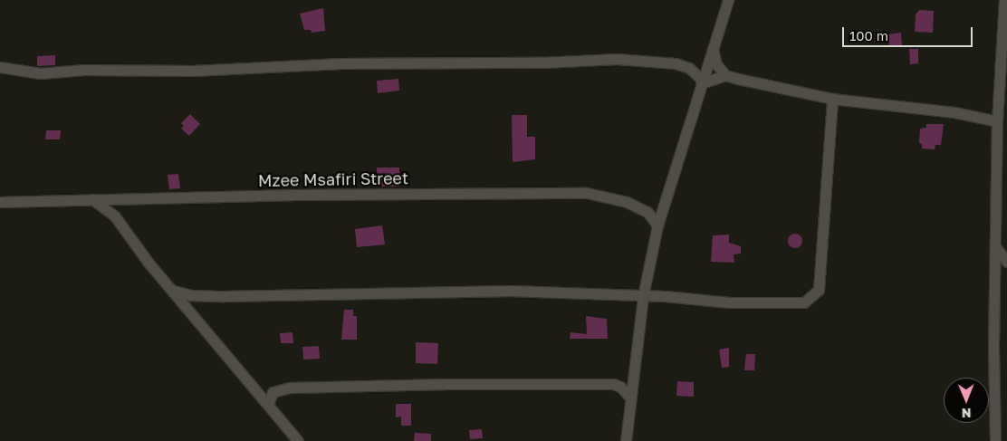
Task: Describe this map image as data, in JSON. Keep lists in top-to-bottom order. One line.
{"streets":{"street":["Mzee Msafiri Street"]},"scale_bar":"100 m","north":"bottom"}
